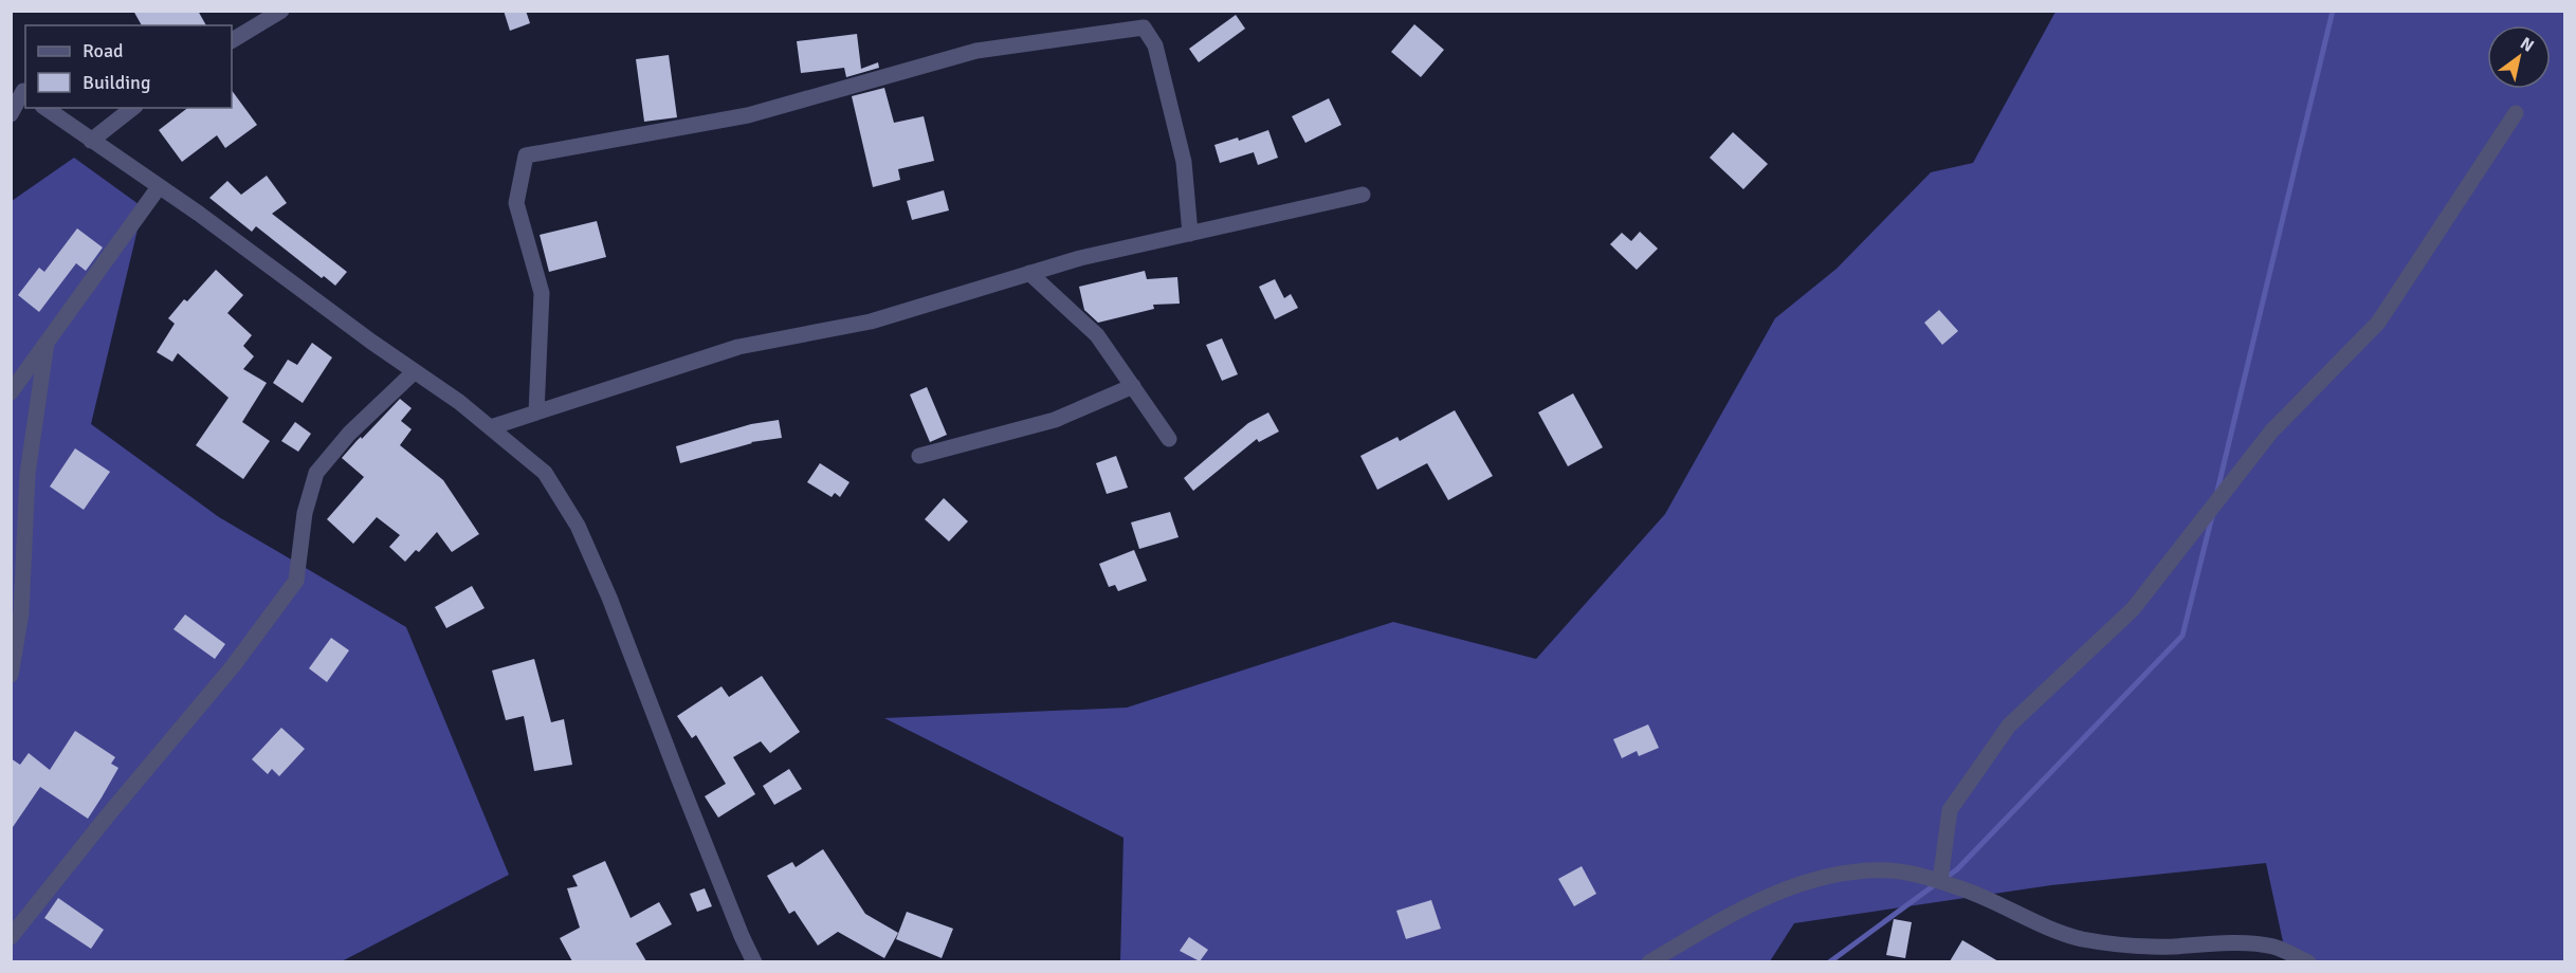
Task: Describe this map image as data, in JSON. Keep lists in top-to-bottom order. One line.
{"legend":["Road","Building"],"north":"top right"}
